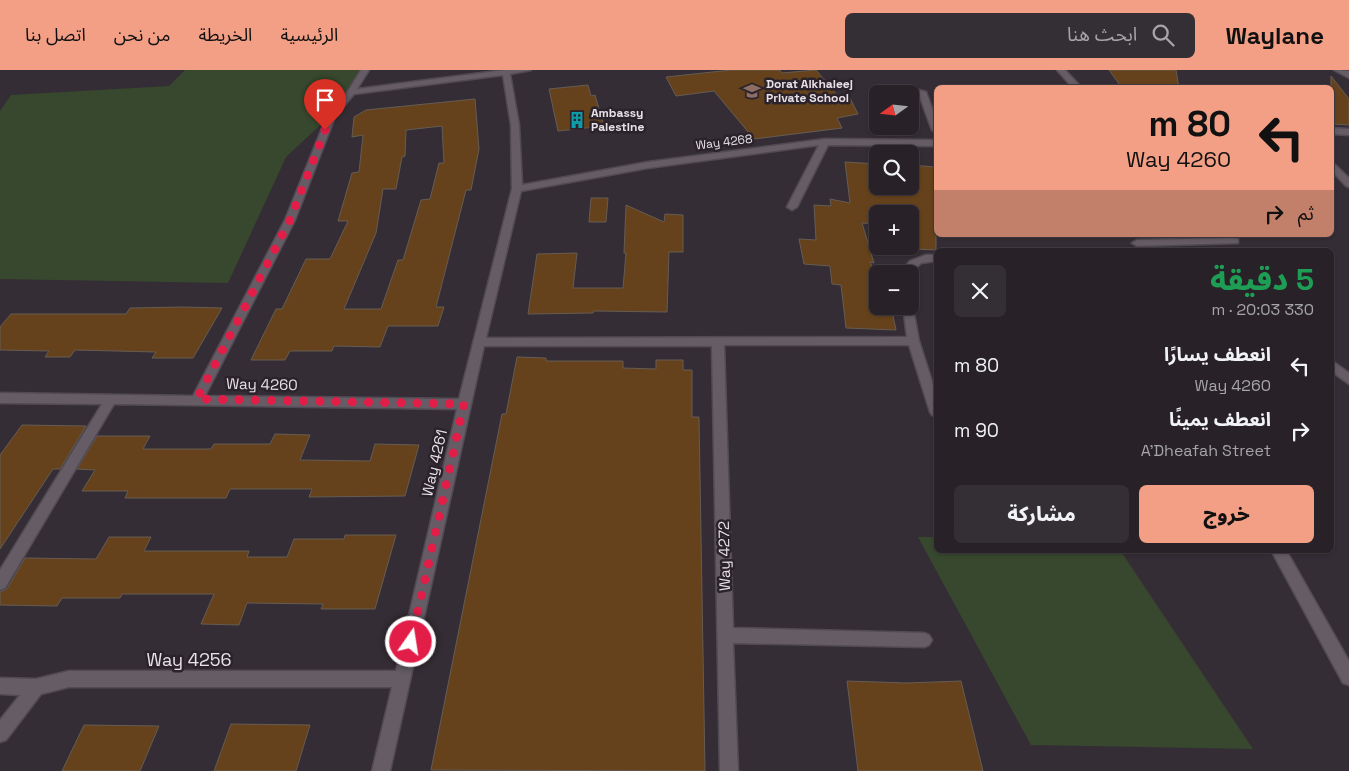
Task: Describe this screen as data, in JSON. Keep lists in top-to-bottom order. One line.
{"streets":{"street":["Way 4268","Way 4260","Way 4261","Way 4272","Way 4256"]},"crossings":[["Way 4268","Way 4261"],["Way 4260","Way 4261"],["Way 4261","Way 4256"]],"places":{"school or university":["Dorat Alkhaleej Private School"],"building":["Ambassy Palestine"]},"north":"left","page":{"header":"Waylane","search":"ابحث هنا","nav":["الرئيسية","الخريطة","من نحن","اتصل بنا"],"map_buttons":["+","−"],"turn":["80 m","Way 4260"],"then":"ثم","heading":["5 دقيقة","330 m · 20:03"],"list":[{"name":"انعطف يسارًا","note":"Way 4260","value":"80 m"},{"name":"انعطف يمينًا","note":"A'Dheafah Street","value":"90 m"}],"buttons":["خروج","مشاركة"]}}
